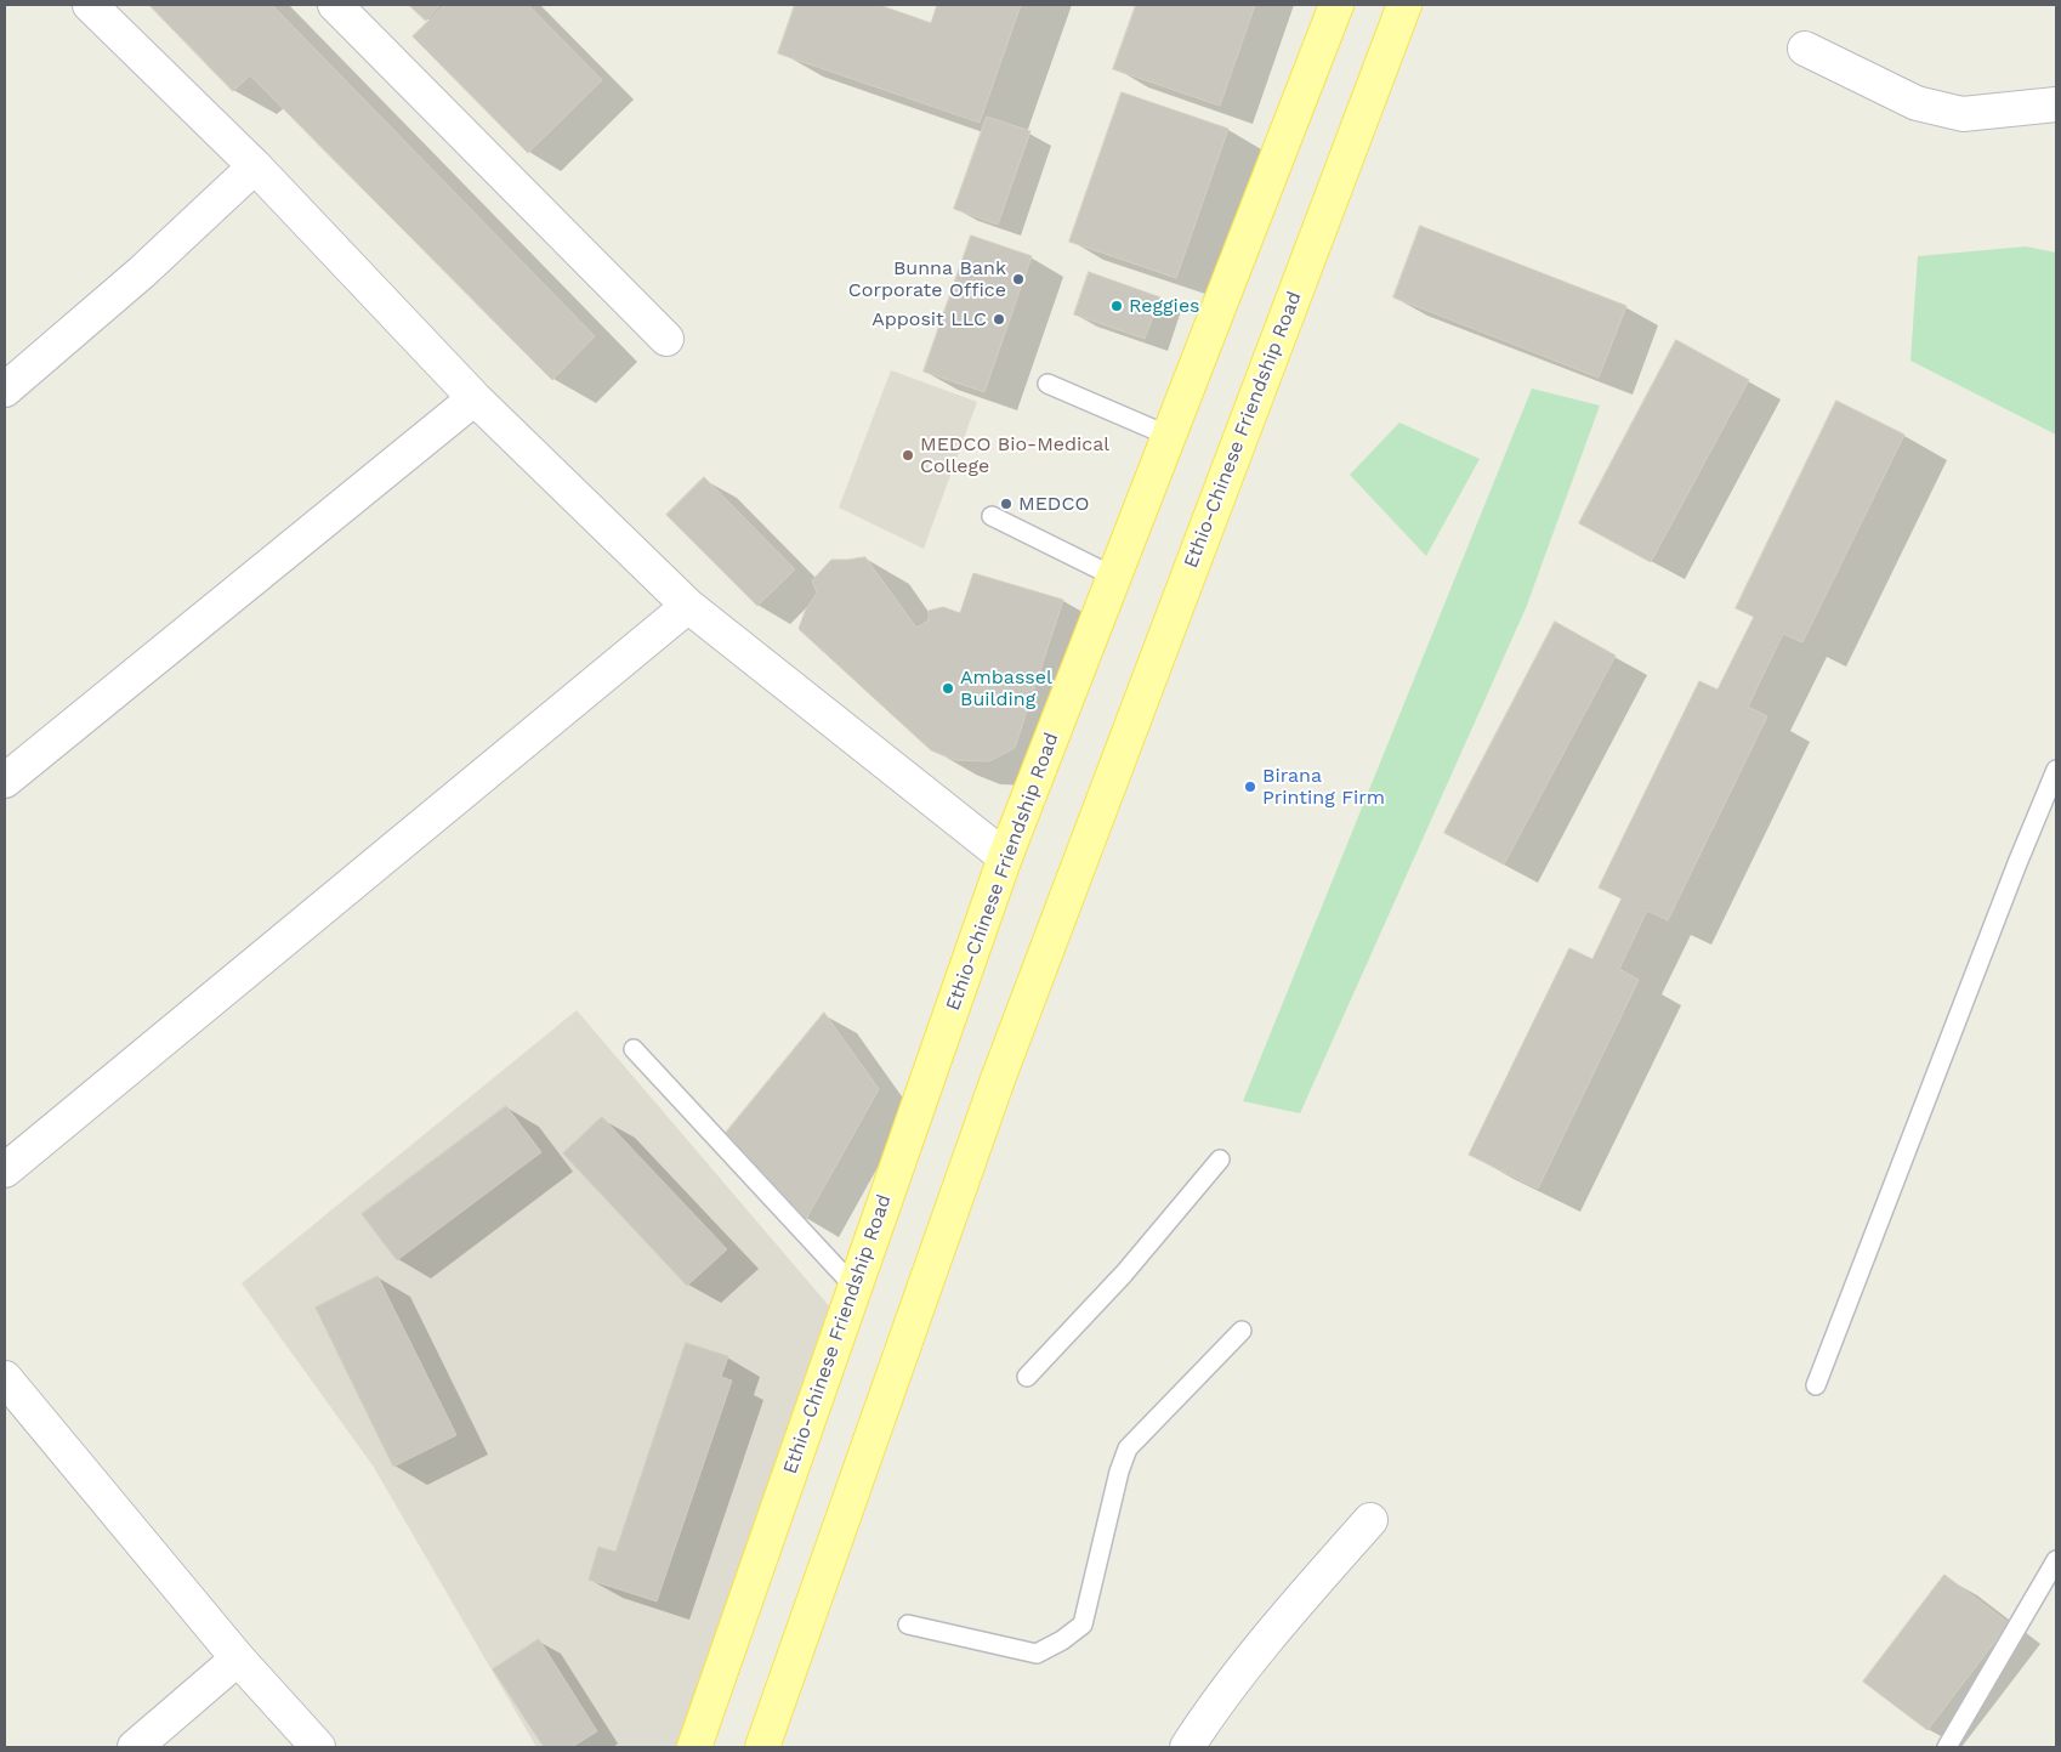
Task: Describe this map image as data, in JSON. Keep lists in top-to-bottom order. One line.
{"streets":{"main road":["Ethio-Chinese Friendship Road"]},"places":["Bunna Bank Corporate Office","Reggies","Apposit LLC","MEDCO Bio-Medical College","MEDCO","Ambassel Building","Birana Printing Firm"]}
